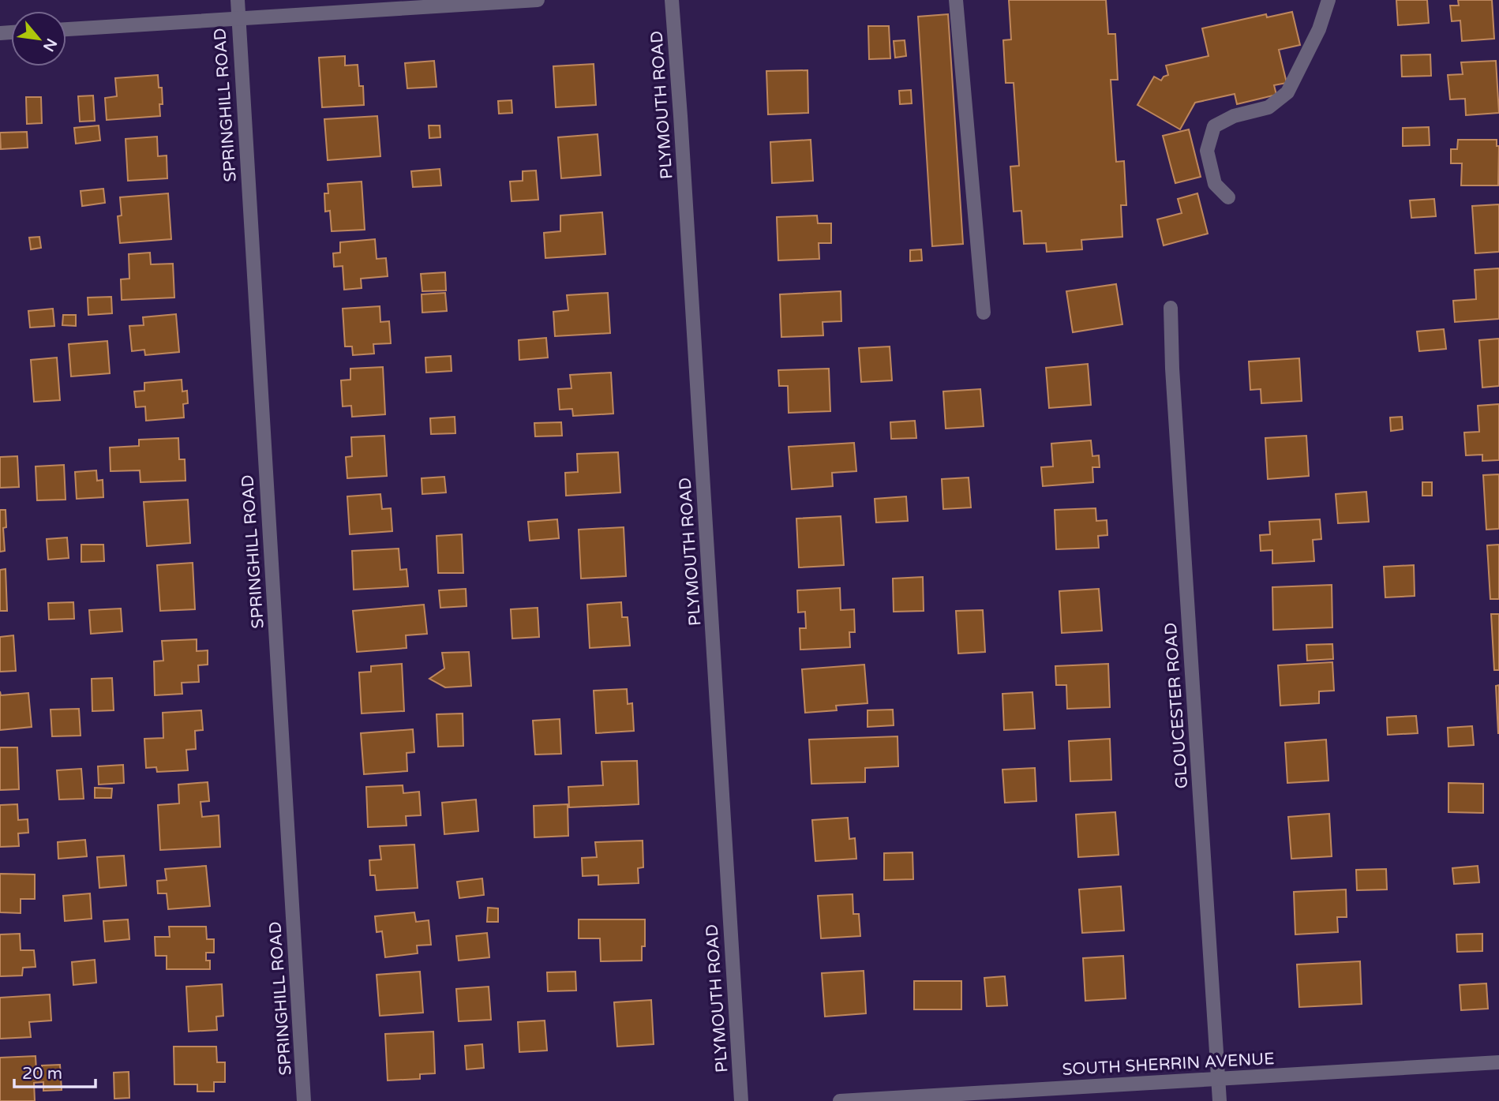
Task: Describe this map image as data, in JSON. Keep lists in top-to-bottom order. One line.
{"streets":{"street":["SPRINGHILL ROAD","PLYMOUTH ROAD","GLOUCESTER ROAD","SOUTH SHERRIN AVENUE"]},"crossings":[["GLOUCESTER ROAD","SOUTH SHERRIN AVENUE"]],"scale_bar":"20 m","north":"bottom right"}
